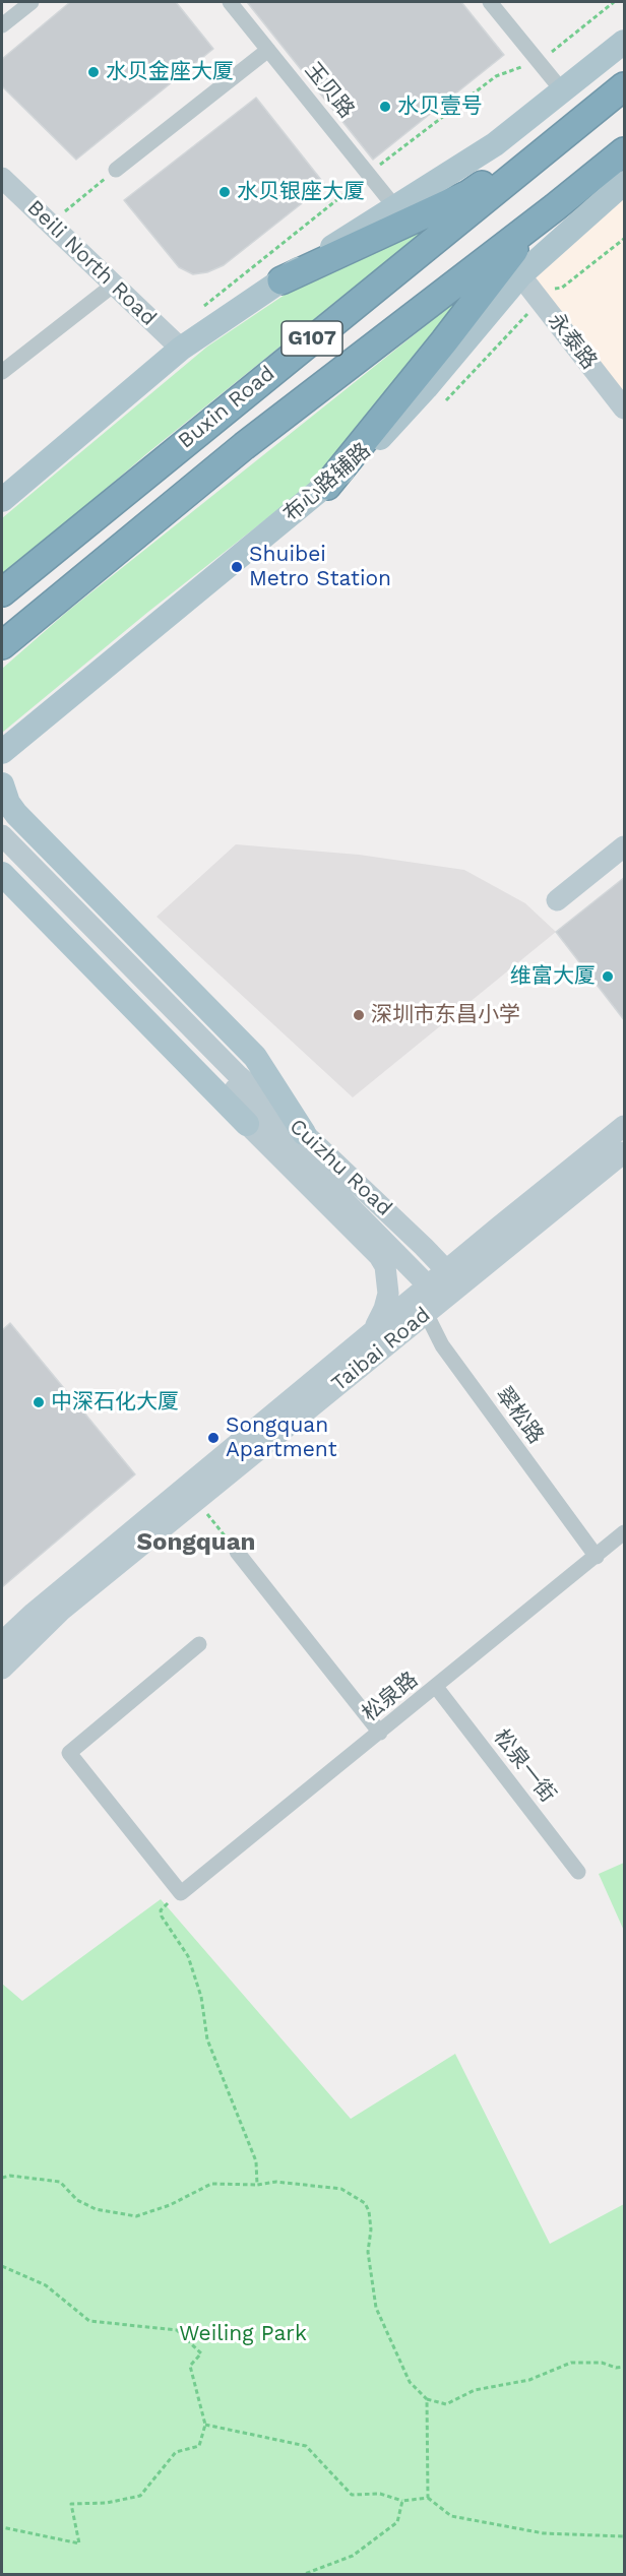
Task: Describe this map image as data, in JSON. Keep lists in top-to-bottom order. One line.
{"streets":{"highway":["G107","Buxin Road"],"main road":["Beili North Road","永泰路","布心路辅路","Cuizhu Road","Taibai Road"],"street":["玉贝路","翠松路","松泉路","松泉一街"]},"crossings":[["永泰路","布心路辅路"],["Cuizhu Road","Taibai Road"],["Cuizhu Road","翠松路"],["Taibai Road","翠松路"],["翠松路","松泉路"],["松泉路","松泉一街"]],"districts":["Songquan"],"parks":["Weiling Park"],"places":["水贝金座大厦","水贝壹号","水贝银座大厦","Shuibei Metro Station","维富大厦","深圳市东昌小学","中深石化大厦","Songquan Apartment"]}
